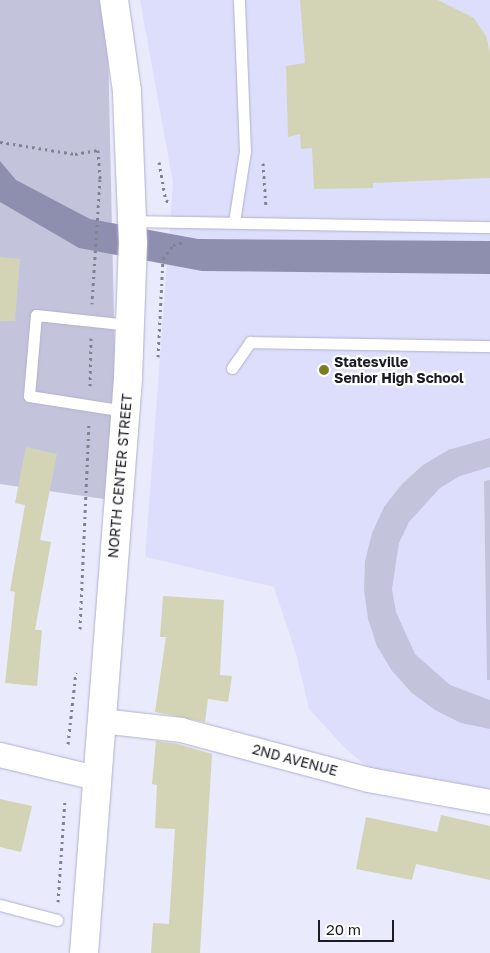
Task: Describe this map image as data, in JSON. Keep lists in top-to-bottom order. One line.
{"streets":{"main road":["NORTH CENTER STREET"],"street":["2ND AVENUE"]},"crossings":[["NORTH CENTER STREET","2ND AVENUE"]],"places":["Statesville Senior High School"],"scale_bar":"20 m"}
